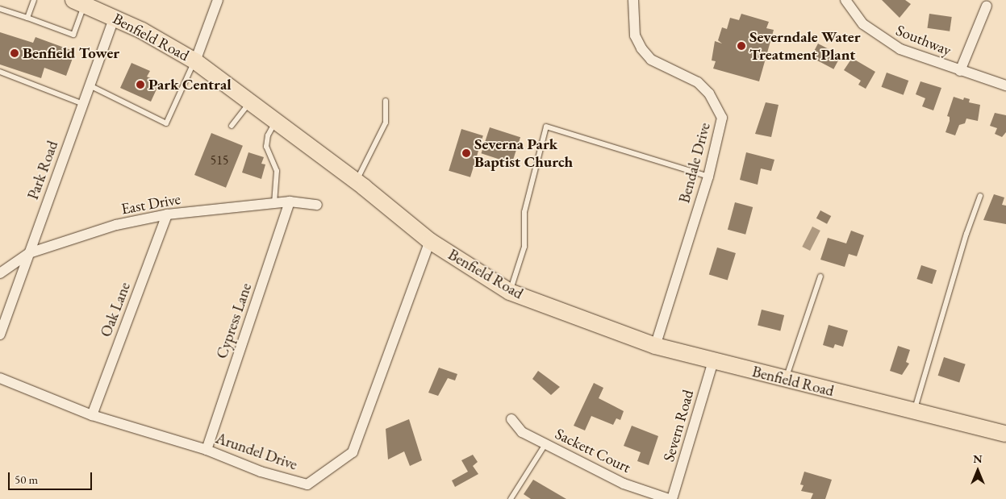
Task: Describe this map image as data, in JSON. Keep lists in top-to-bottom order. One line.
{"streets":{"main road":["Benfield Road"],"street":["Southway","Bendale Drive","Park Road","East Drive","Oak Lane","Cypress Lane","Severn Road","Sackett Court","Arundel Drive"]},"crossings":[["Benfield Road","Bendale Drive"],["Benfield Road","Park Road"],["Benfield Road","Severn Road"],["Benfield Road","Arundel Drive"],["Park Road","East Drive"],["East Drive","Oak Lane"],["East Drive","Cypress Lane"],["Oak Lane","Arundel Drive"],["Cypress Lane","Arundel Drive"]],"places":["Severndale Water Treatment Plant","Benfield Tower","Park Central","Severna Park Baptist Church"],"house_numbers":["515"],"scale_bar":"50 m","north":"top"}
